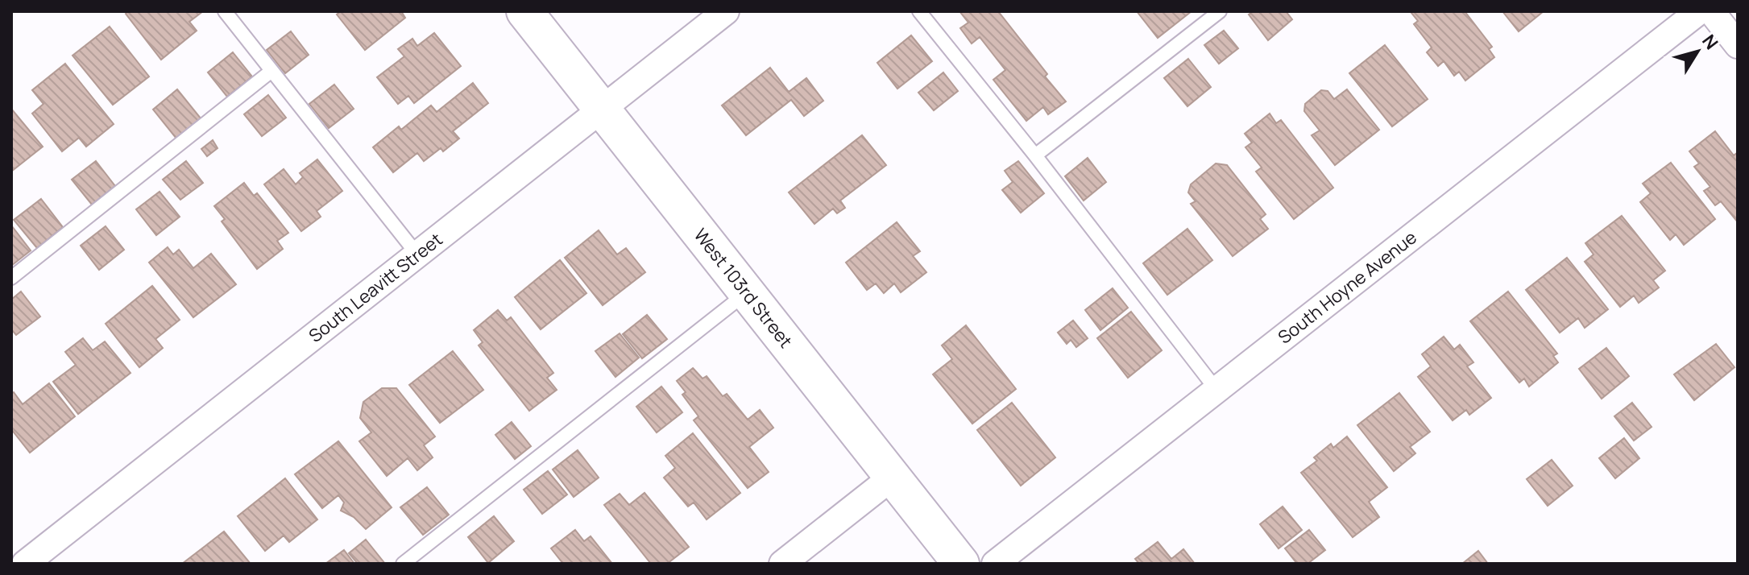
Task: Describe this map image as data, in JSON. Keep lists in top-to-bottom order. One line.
{"streets":{"main road":["West 103rd Street"],"street":["South Leavitt Street","South Hoyne Avenue"]},"crossings":[["South Leavitt Street","West 103rd Street"]],"north":"top right"}
